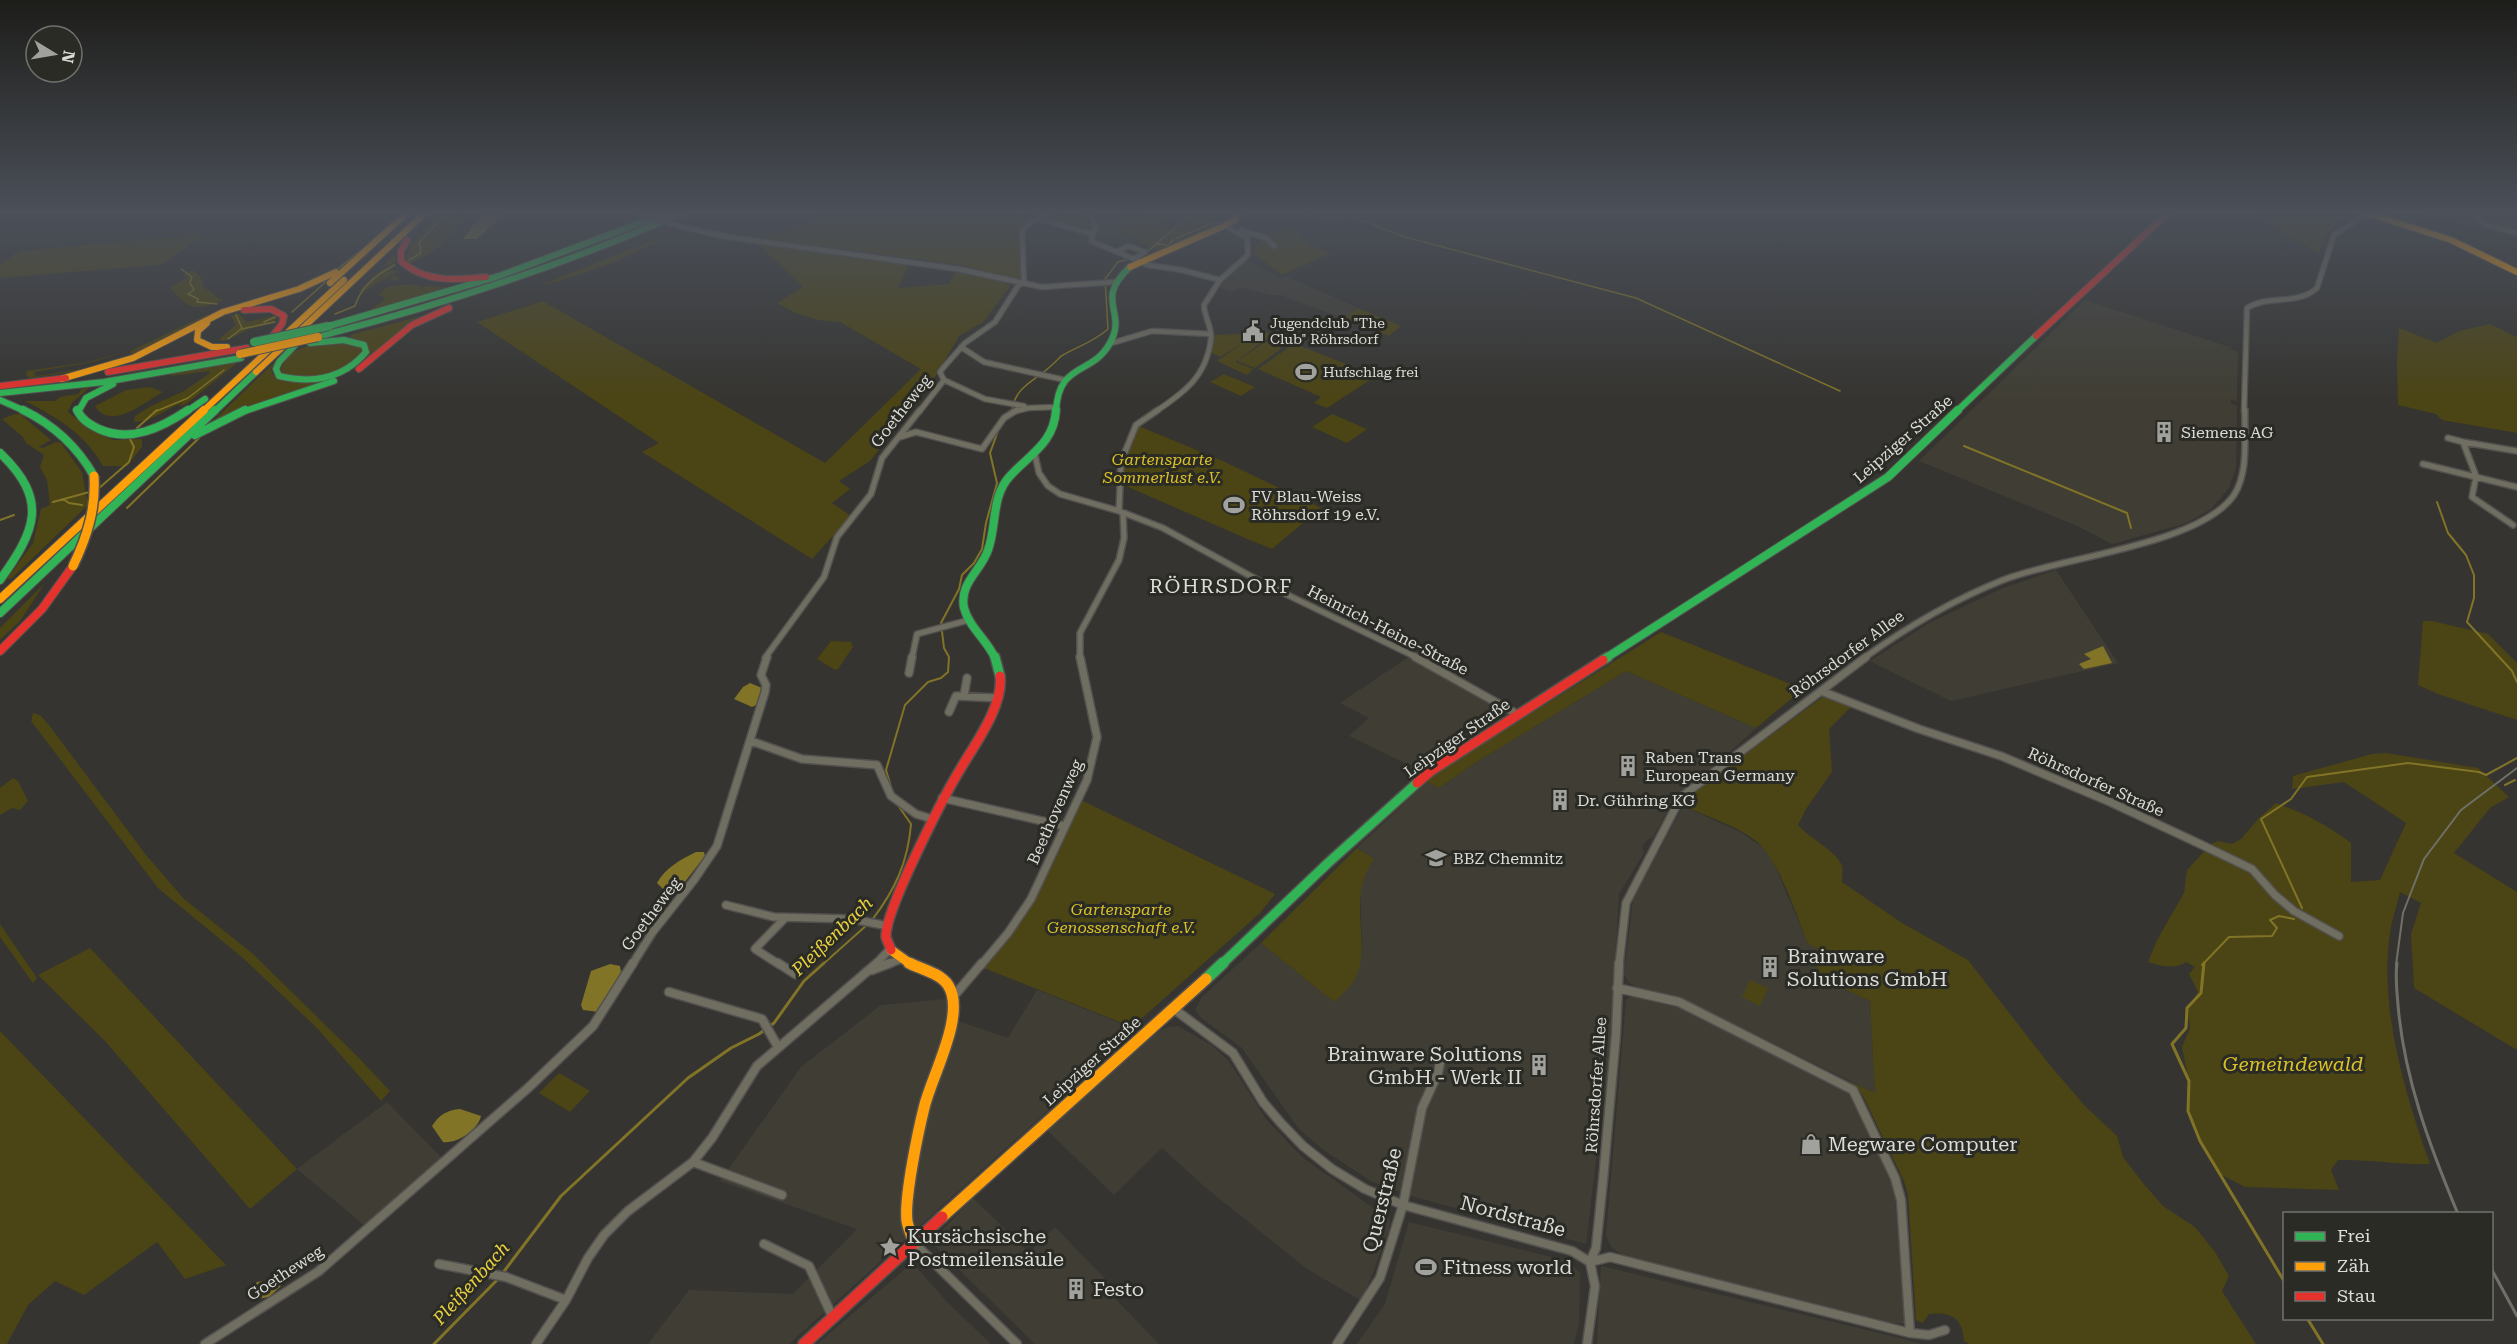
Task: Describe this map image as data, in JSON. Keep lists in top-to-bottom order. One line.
{"streets":{"main road":["Leipziger Straße"],"street":["Goetheweg","Heinrich-Heine-Straße","Röhrsdorfer Allee","Röhrsdorfer Straße","Beethovenweg","Querstraße","Nordstraße"]},"crossings":[["Leipziger Straße","Heinrich-Heine-Straße"],["Leipziger Straße","Nordstraße"],["Heinrich-Heine-Straße","Beethovenweg"],["Röhrsdorfer Allee","Röhrsdorfer Straße"],["Röhrsdorfer Allee","Nordstraße"],["Querstraße","Nordstraße"]],"districts":["RÖHRSDORF"],"water":["Pleißenbach"],"parks":["Gartensparte Sommerlust e.V.","Gartensparte Genossenschaft e.V.","Gemeindewald"],"places":{"public building":["Jugendclub \"The Club\" Röhrsdorf"],"sports":["Hufschlag frei","FV Blau-Weiss Röhrsdorf 19 e.V.","Fitness world"],"building":["Siemens AG","Raben Trans European Germany","Dr. Gühring KG","Brainware Solutions GmbH","Brainware Solutions GmbH - Werk II","Festo"],"school or university":["BBZ Chemnitz"],"shop":["Megware Computer"],"place":["Kursächsische Postmeilensäule"]},"legend":["Frei","Zäh","Stau"],"north":"right"}
